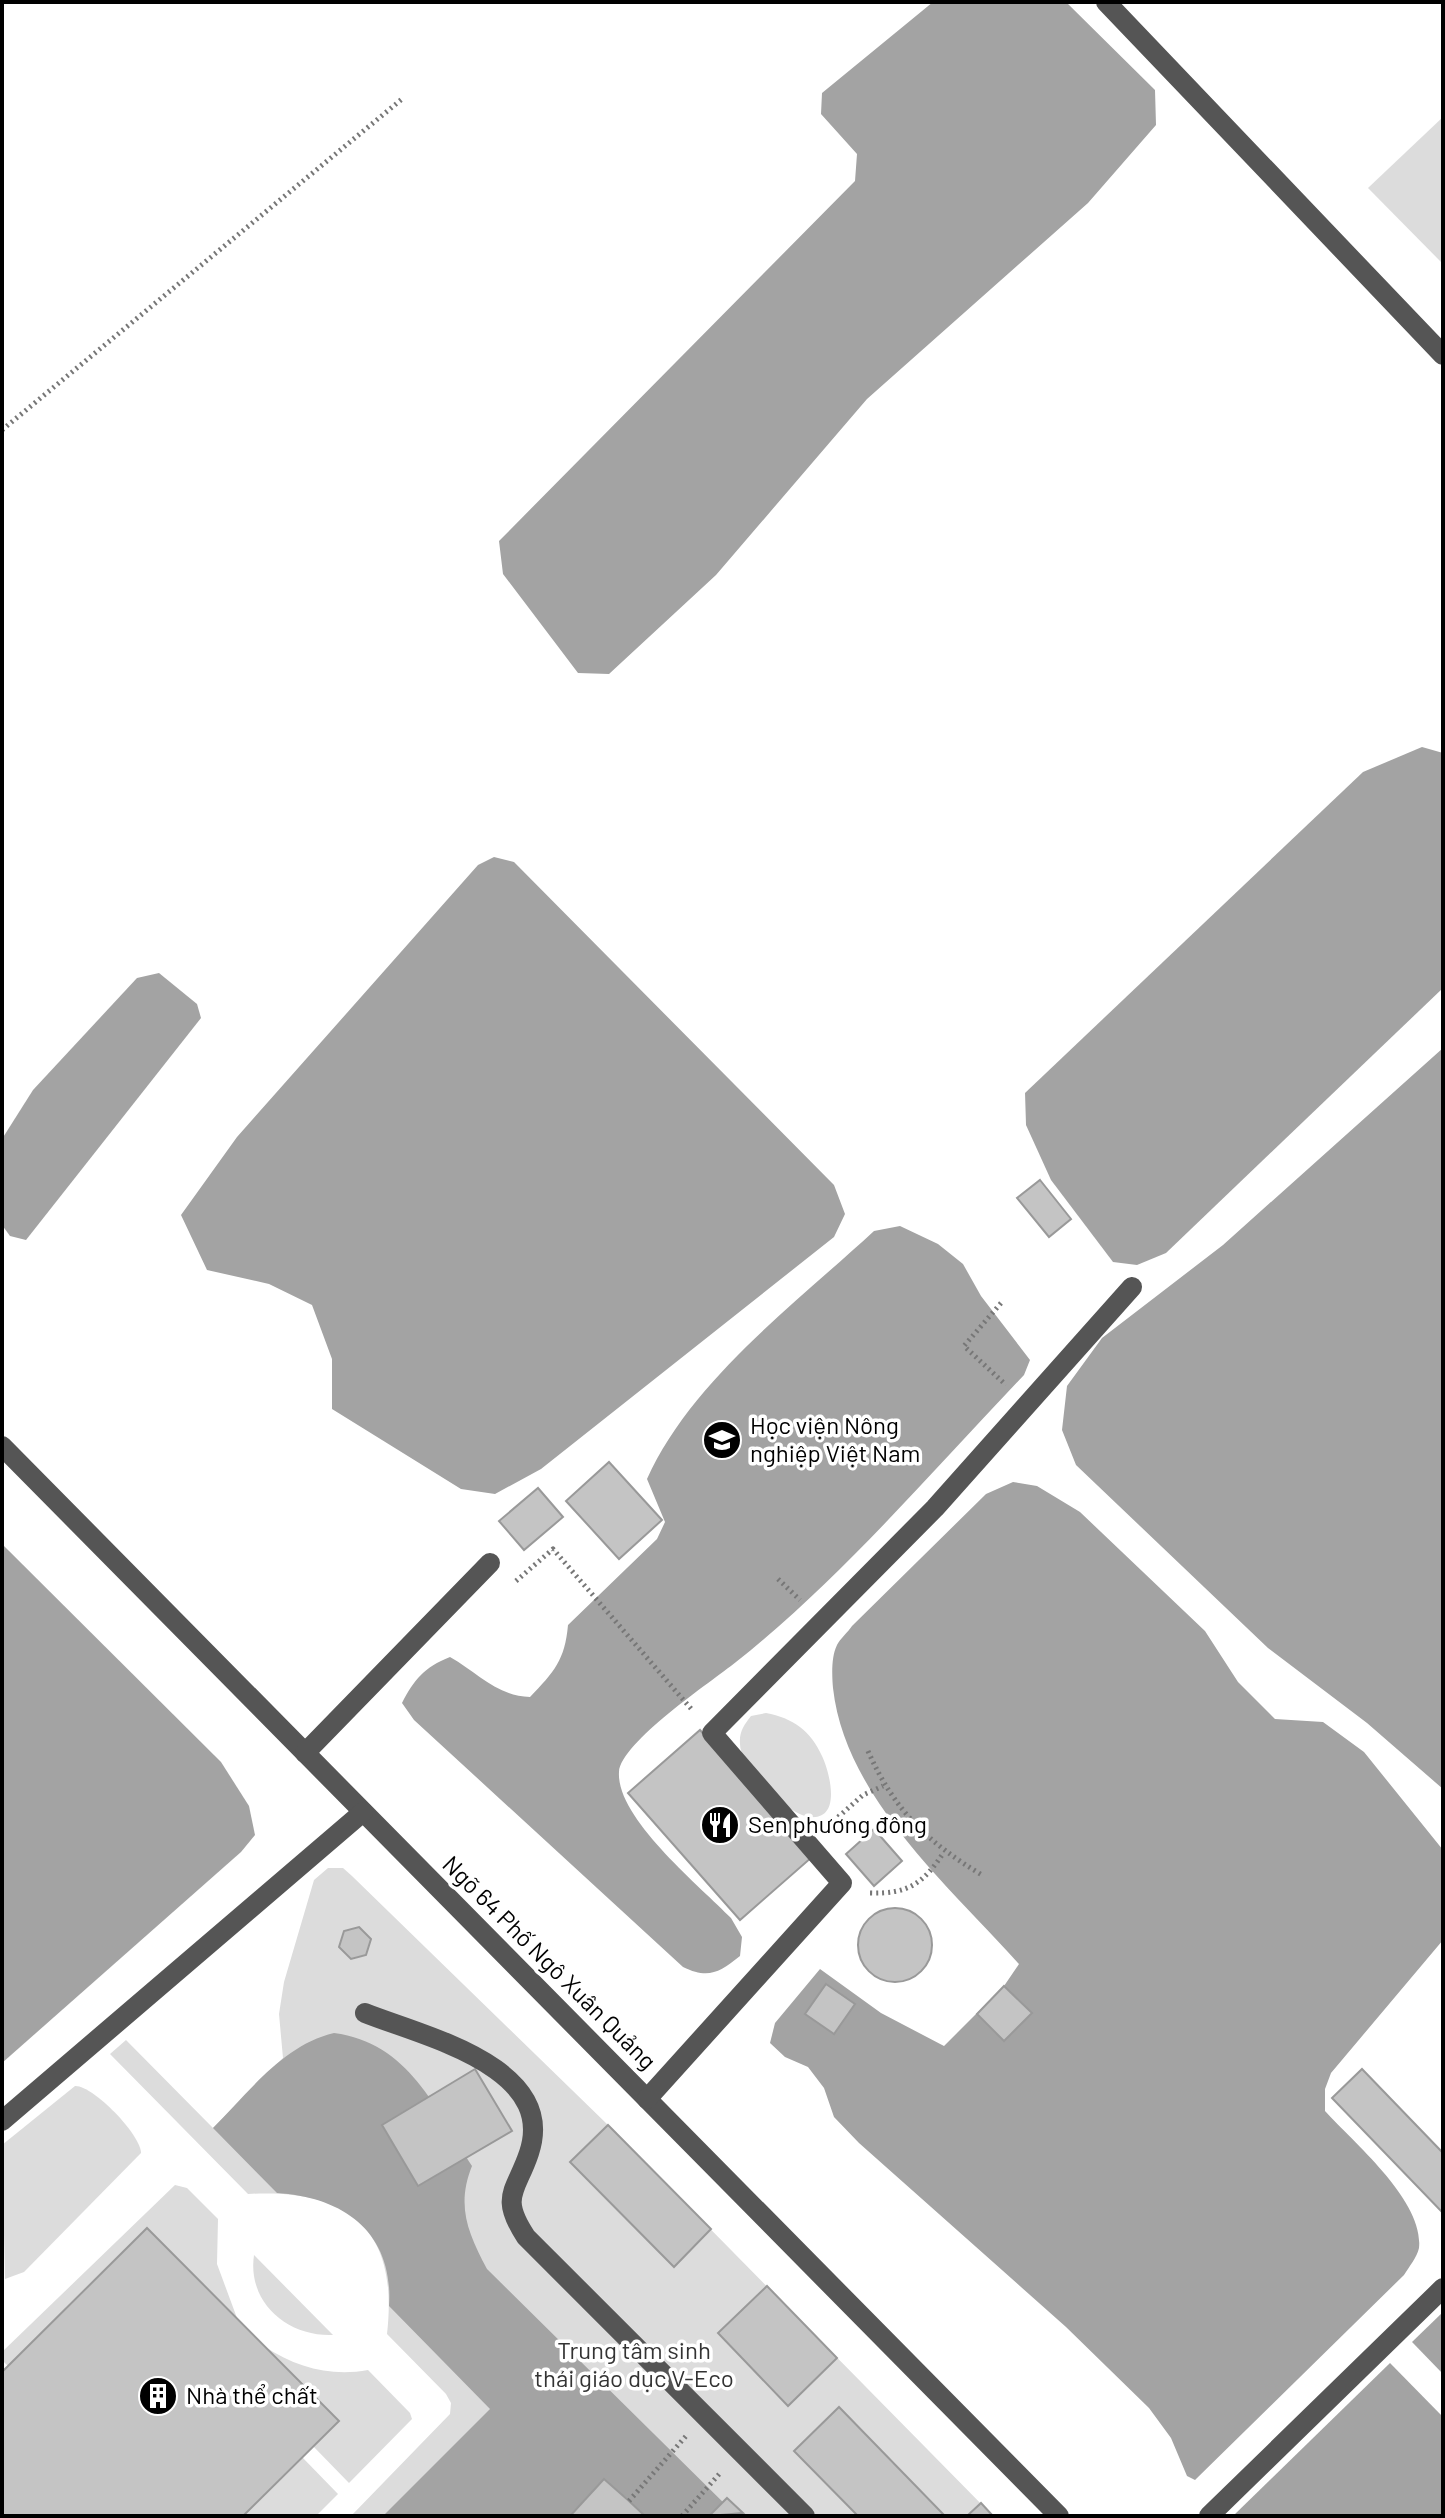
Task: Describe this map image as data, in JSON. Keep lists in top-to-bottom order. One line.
{"streets":{"street":["Ngõ 64 Phố Ngô Xuân Quảng"]},"parks":["Trung tâm sinh thái giáo dục V-Eco"],"places":{"school or university":["Học viện Nông nghiệp Việt Nam"],"restaurant":["Sen phương đông"],"building":["Nhà thể chất"]}}
